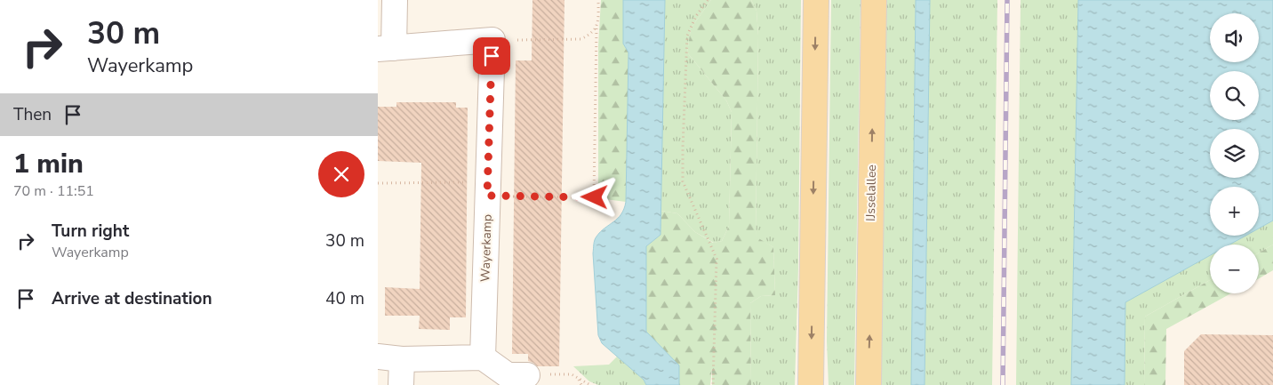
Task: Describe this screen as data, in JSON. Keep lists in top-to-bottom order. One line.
{"streets":{"main road":["IJsselallee"],"street":["Wayerkamp"]},"page":{"turn":["30 m","Wayerkamp"],"map_buttons":["+","−"],"then":"Then","heading":["1 min","70 m · 11:51"],"list":[{"name":"Turn right","note":"Wayerkamp","value":"30 m"},{"name":"Arrive at destination","value":"40 m"}]}}
